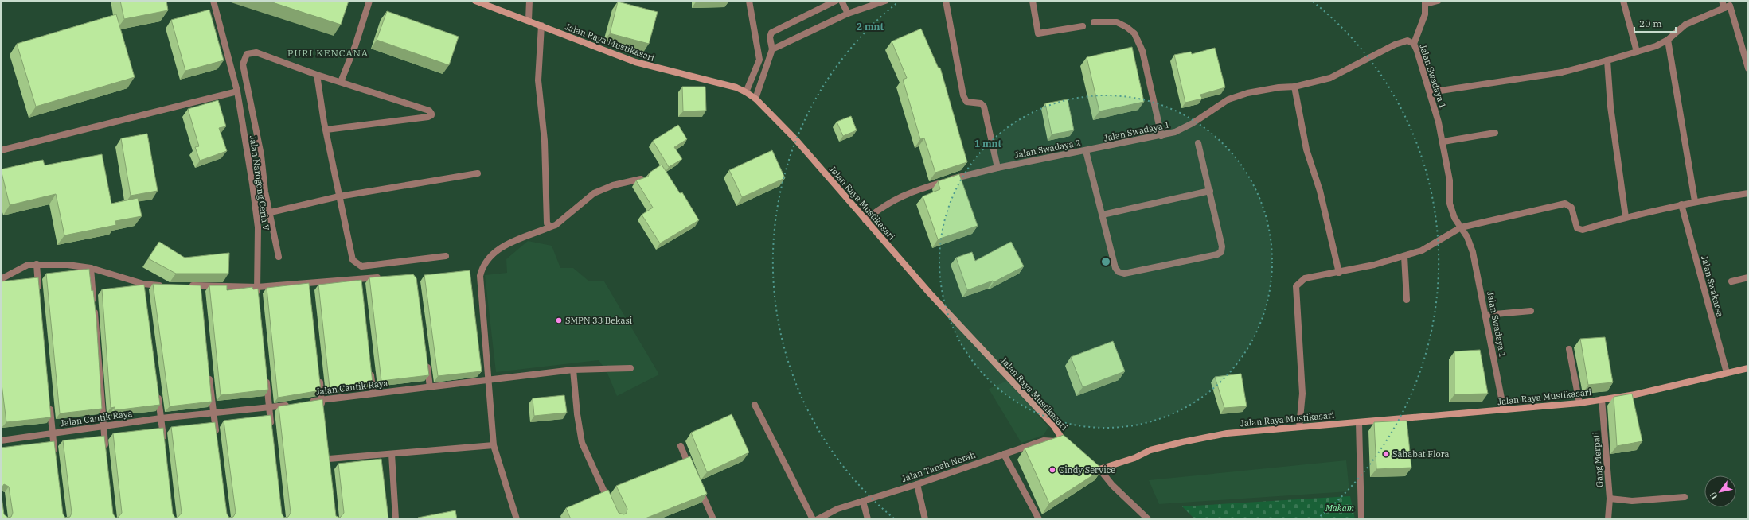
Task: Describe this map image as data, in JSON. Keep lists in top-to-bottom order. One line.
{"streets":{"main road":["Jalan Raya Mustikasari"],"street":["Jalan Swadaya 1","Jalan Swadaya 2","Jalan Narogong Ceria V","Jalan Swakarsa","Jalan Cantik Raya","Gang Merpati","Jalan Tanah Nerah"]},"crossings":[["Jalan Raya Mustikasari","Jalan Swadaya 1"],["Jalan Raya Mustikasari","Jalan Swadaya 2"],["Jalan Raya Mustikasari","Jalan Swakarsa"],["Jalan Raya Mustikasari","Gang Merpati"],["Jalan Raya Mustikasari","Jalan Tanah Nerah"],["Jalan Swadaya 1","Jalan Swadaya 2"]],"districts":["PURI KENCANA"],"parks":["Makam"],"places":["SMPN 33 Bekasi","Sahabat Flora","Cindy Service"],"scale_bar":"20 m","north":"bottom left","rings":["2 mnt","1 mnt"]}
